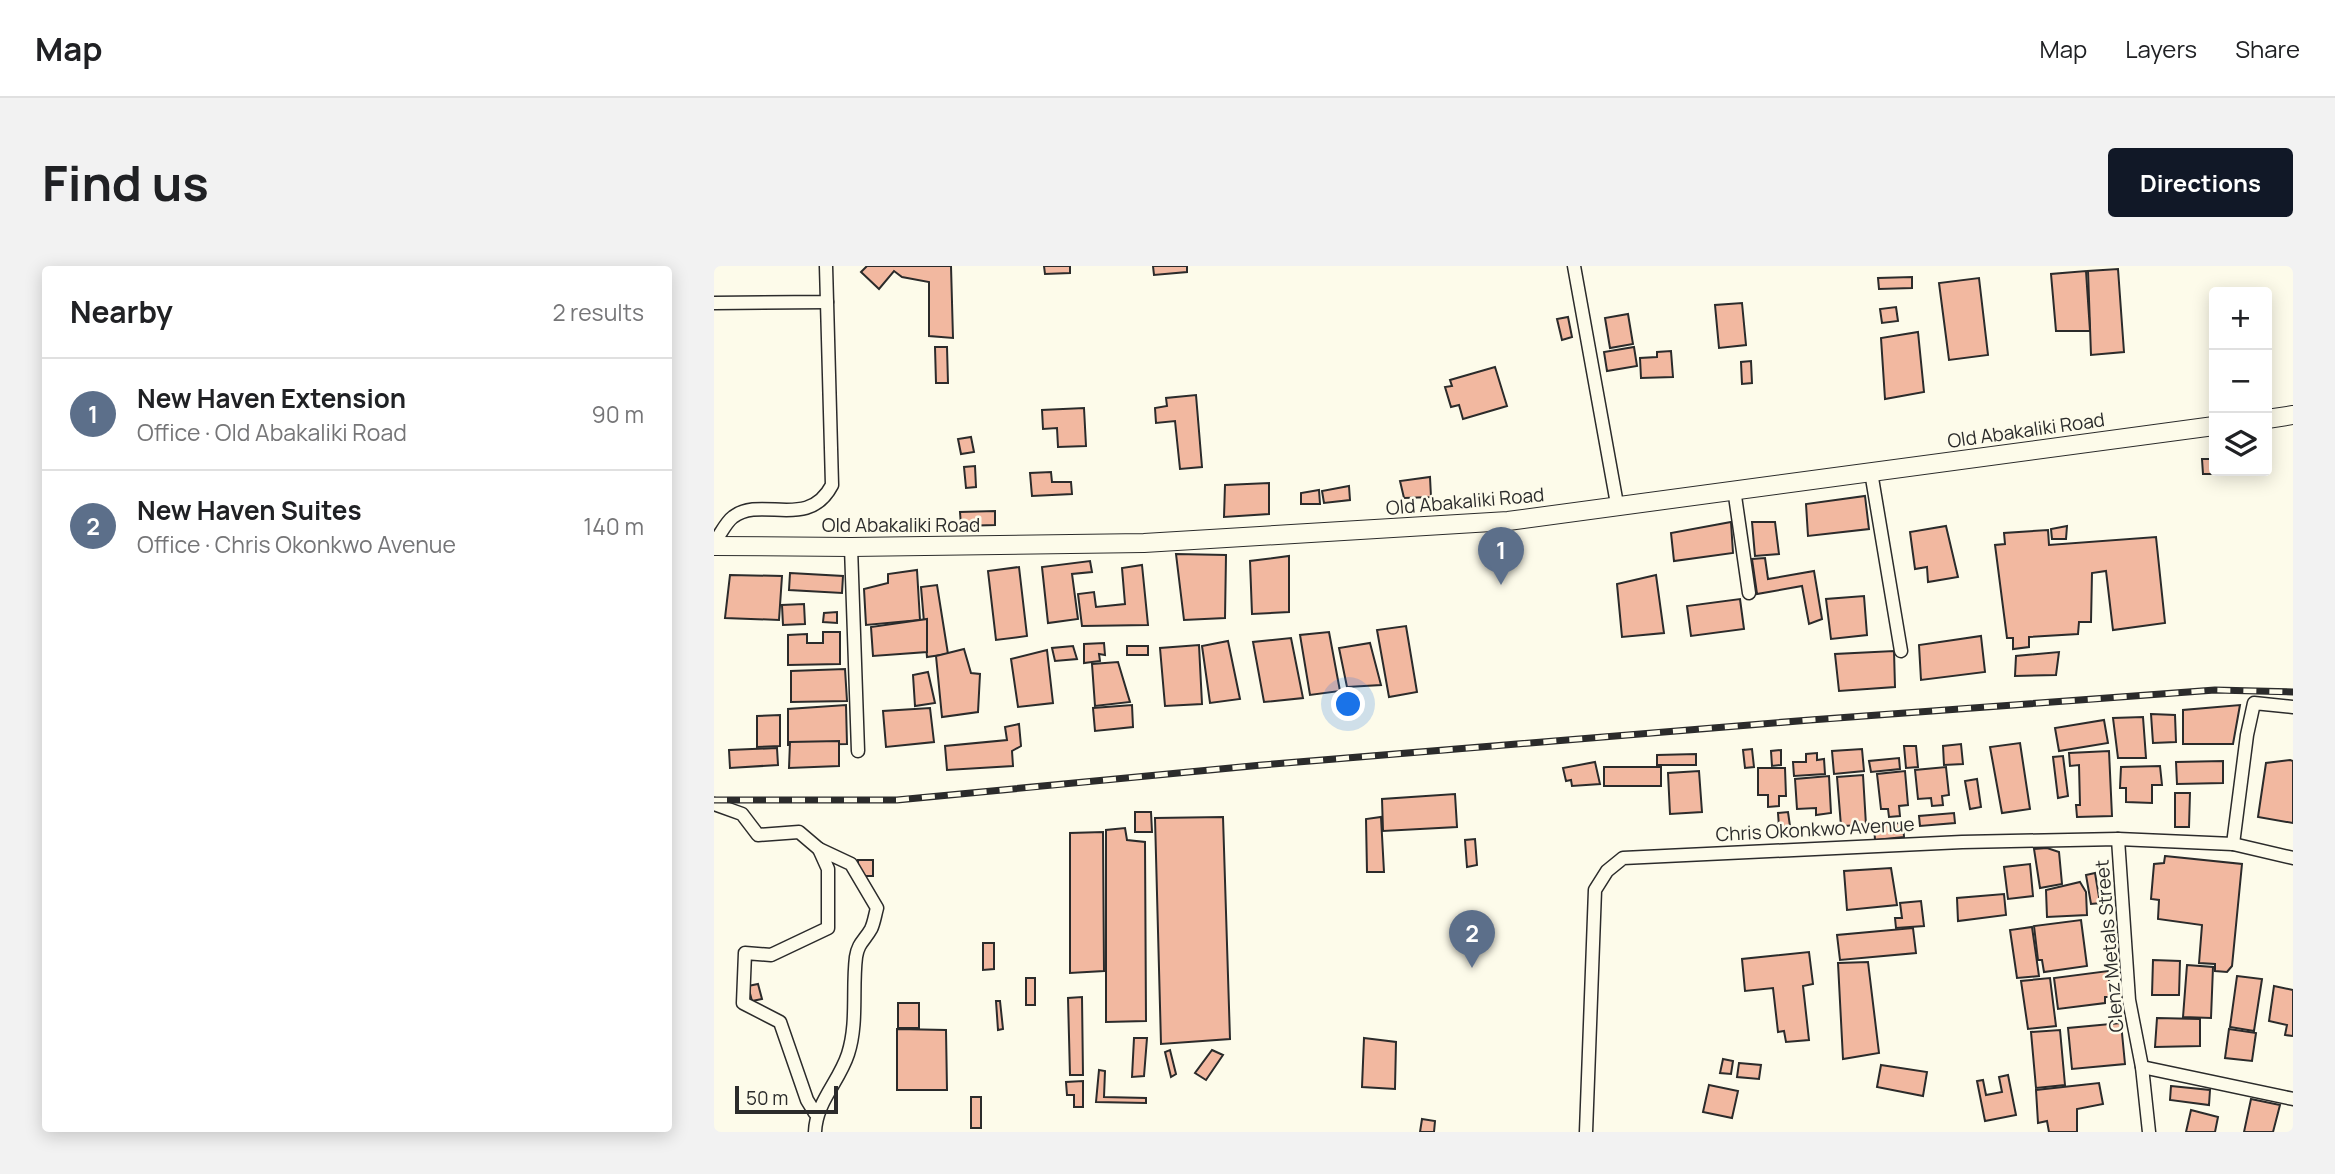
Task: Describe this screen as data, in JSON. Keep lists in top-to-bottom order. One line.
{"streets":{"main road":["Old Abakaliki Road"],"street":["Chris Okonkwo Avenue","Clenz Metals Street"]},"crossings":[["Chris Okonkwo Avenue","Clenz Metals Street"]],"scale_bar":"50 m","page":{"header":"Map","nav":["Map","Layers","Share"],"buttons":"Directions","title":"Find us","heading":["Nearby","2 results"],"map_buttons":["+","−"],"list":[{"mark":"1","name":"New Haven Extension","note":"Office · Old Abakaliki Road","value":"90 m"},{"mark":"2","name":"New Haven Suites","note":"Office · Chris Okonkwo Avenue","value":"140 m"}],"pins":["1","2"],"scale":"50 m"}}
